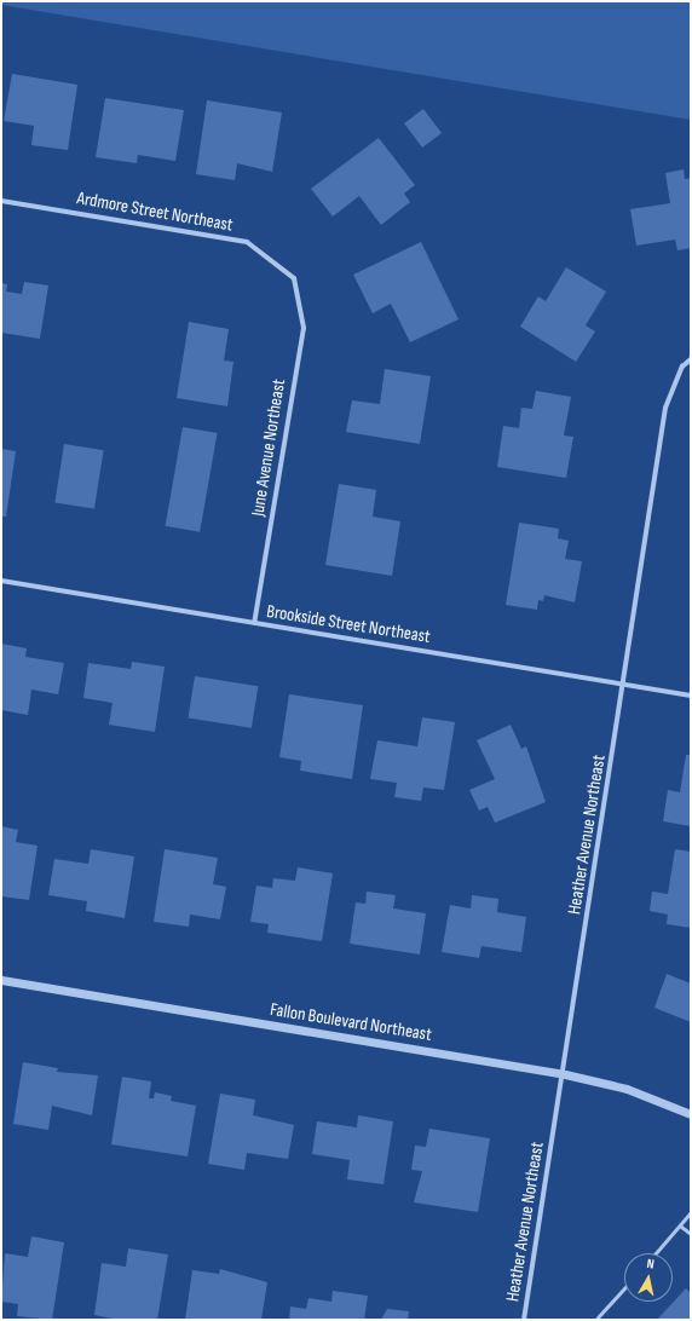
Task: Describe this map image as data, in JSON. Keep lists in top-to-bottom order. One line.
{"streets":{"street":["Ardmore Street Northeast","June Avenue Northeast","Brookside Street Northeast","Heather Avenue Northeast","Fallon Boulevard Northeast"]},"crossings":[["Ardmore Street Northeast","June Avenue Northeast"],["June Avenue Northeast","Brookside Street Northeast"],["Brookside Street Northeast","Heather Avenue Northeast"],["Heather Avenue Northeast","Fallon Boulevard Northeast"]],"north":"top"}
